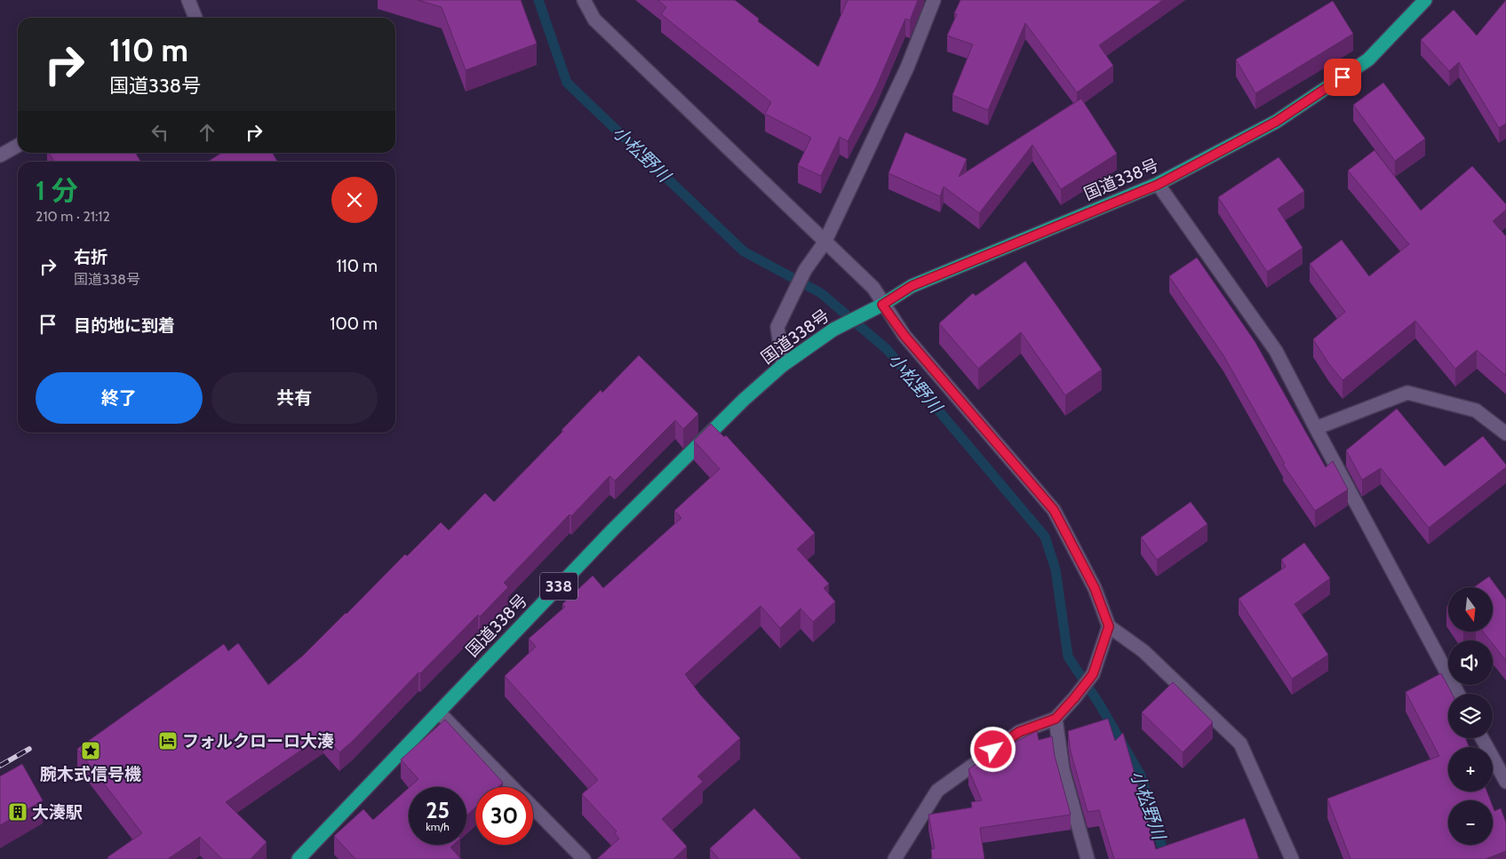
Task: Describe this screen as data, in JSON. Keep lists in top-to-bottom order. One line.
{"streets":{"highway":["国道338号","338"]},"water":["小松野川"],"places":{"hotel":["フォルクローロ大湊"],"place":["腕木式信号機"],"building":["大湊駅"]},"north":"bottom","page":{"turn":["110 m","国道338号"],"heading":["1 分","210 m · 21:12"],"list":[{"name":"右折","note":"国道338号","value":"110 m"},{"name":"目的地に到着","value":"100 m"}],"buttons":["終了","共有"],"map_buttons":["+","−"],"speed":"25 km/h","limit":"30"}}
